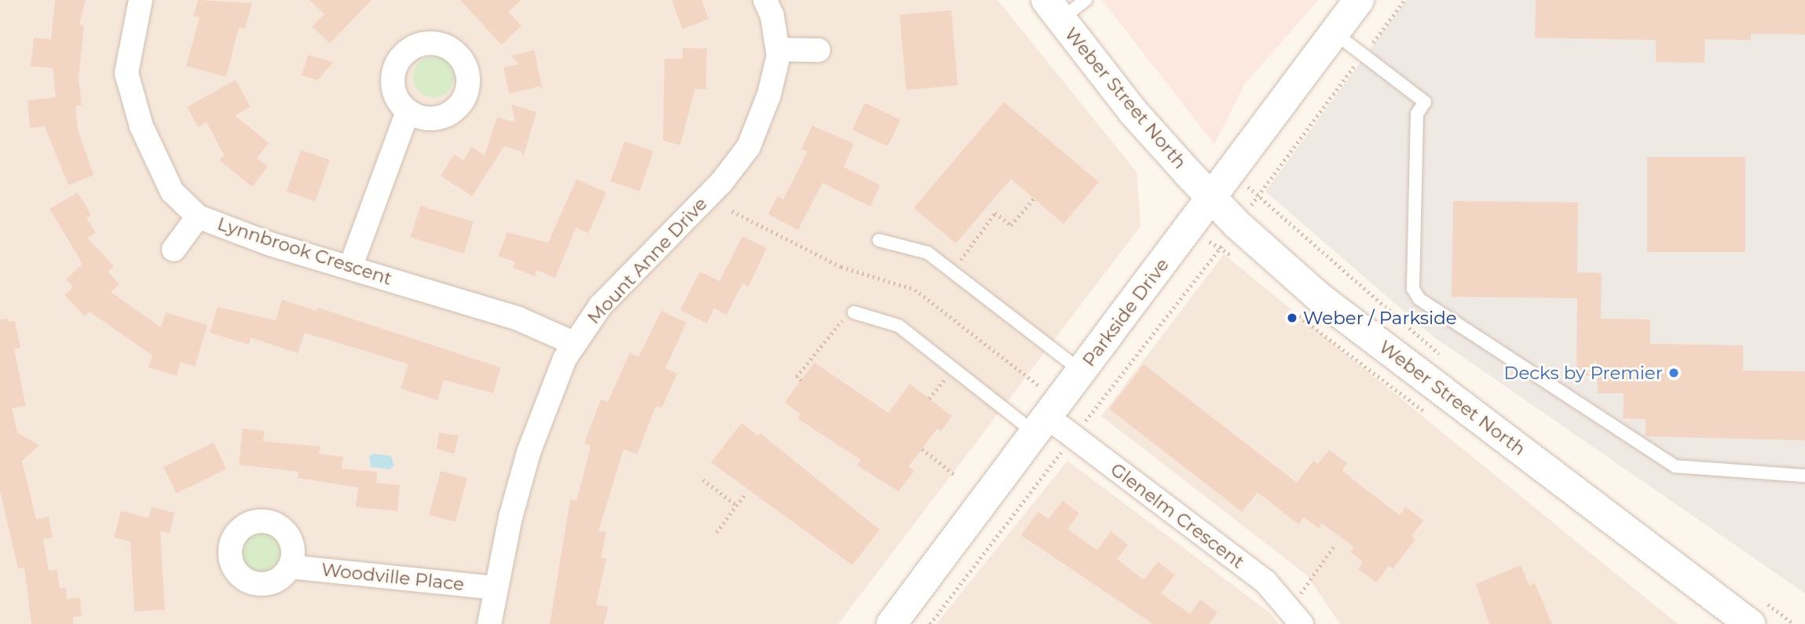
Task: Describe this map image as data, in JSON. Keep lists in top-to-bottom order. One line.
{"streets":{"main road":["Weber Street North","Parkside Drive"],"street":["Lynnbrook Crescent","Mount Anne Drive","Glenelm Crescent","Woodville Place"]},"crossings":[["Weber Street North","Parkside Drive"],["Lynnbrook Crescent","Mount Anne Drive"],["Mount Anne Drive","Woodville Place"],["Parkside Drive","Glenelm Crescent"]],"places":["Weber / Parkside","Decks by Premier"]}
